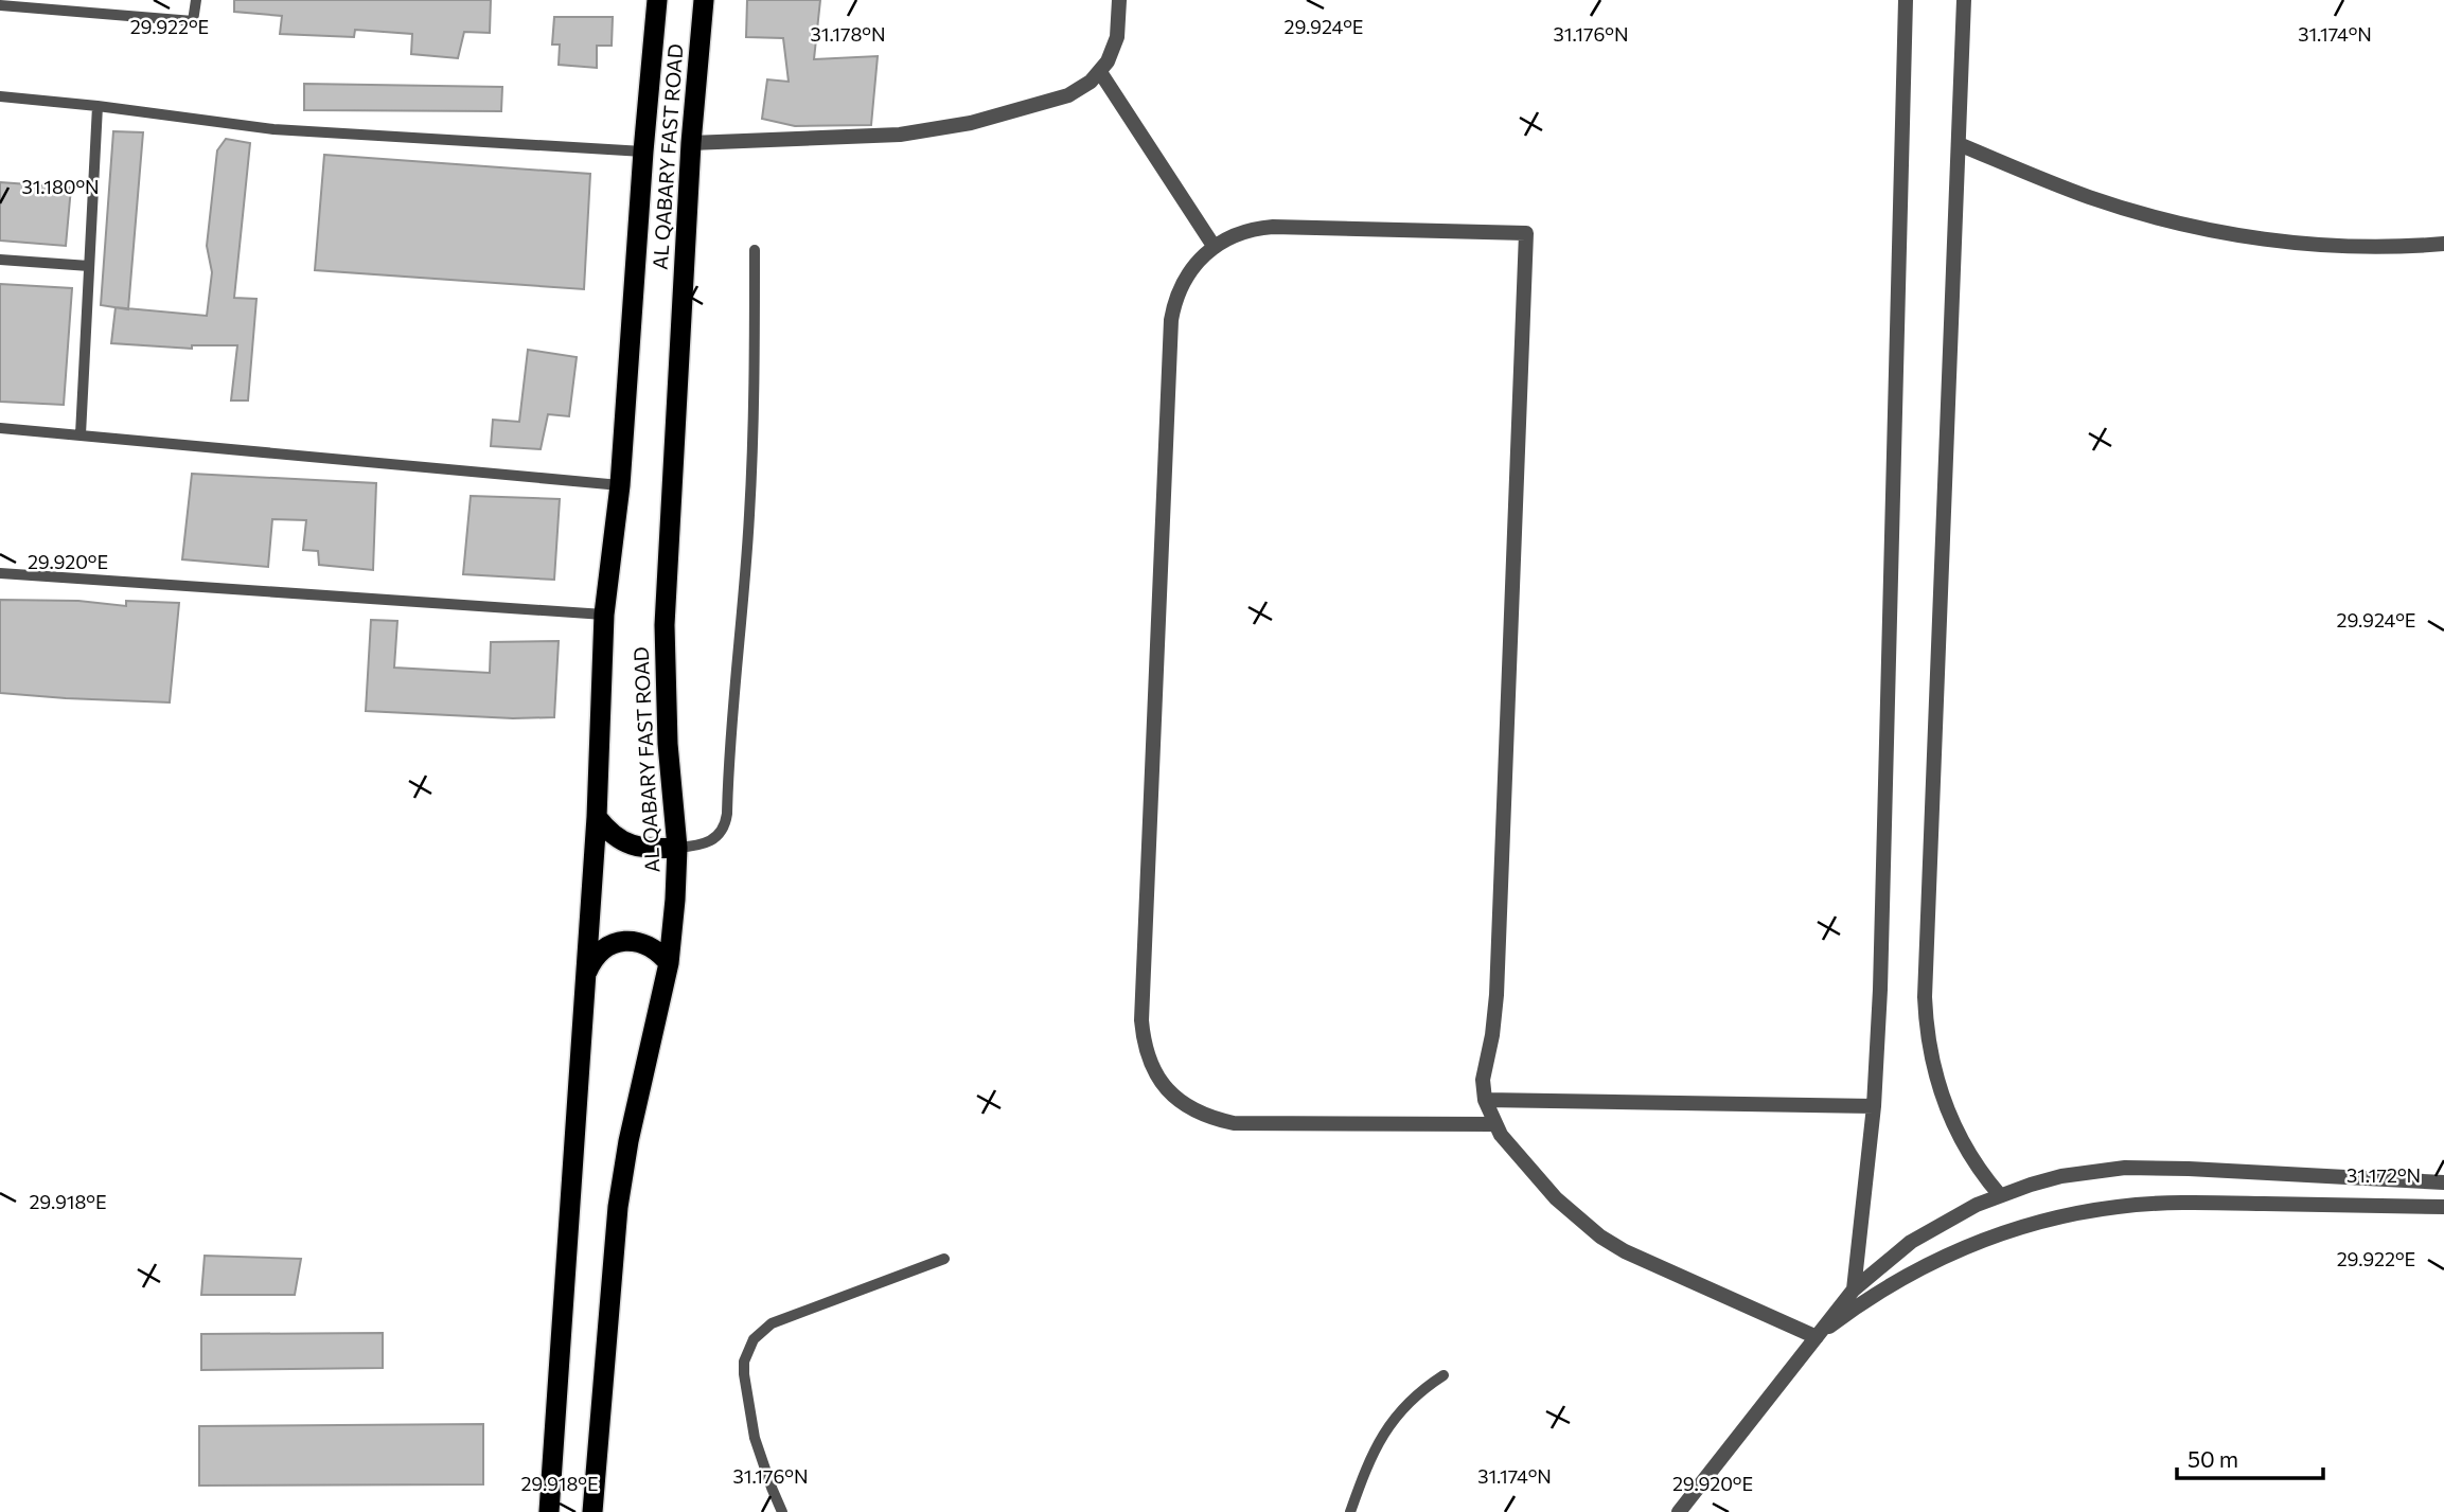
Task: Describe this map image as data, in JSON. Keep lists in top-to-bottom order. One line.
{"streets":{"highway":["AL QABARY FAST ROAD"]},"scale_bar":"50 m","coordinates":["29.922°E","29.924°E","31.178°N","31.176°N","31.174°N","31.180°N","29.920°E","31.172°N","29.918°E"]}
